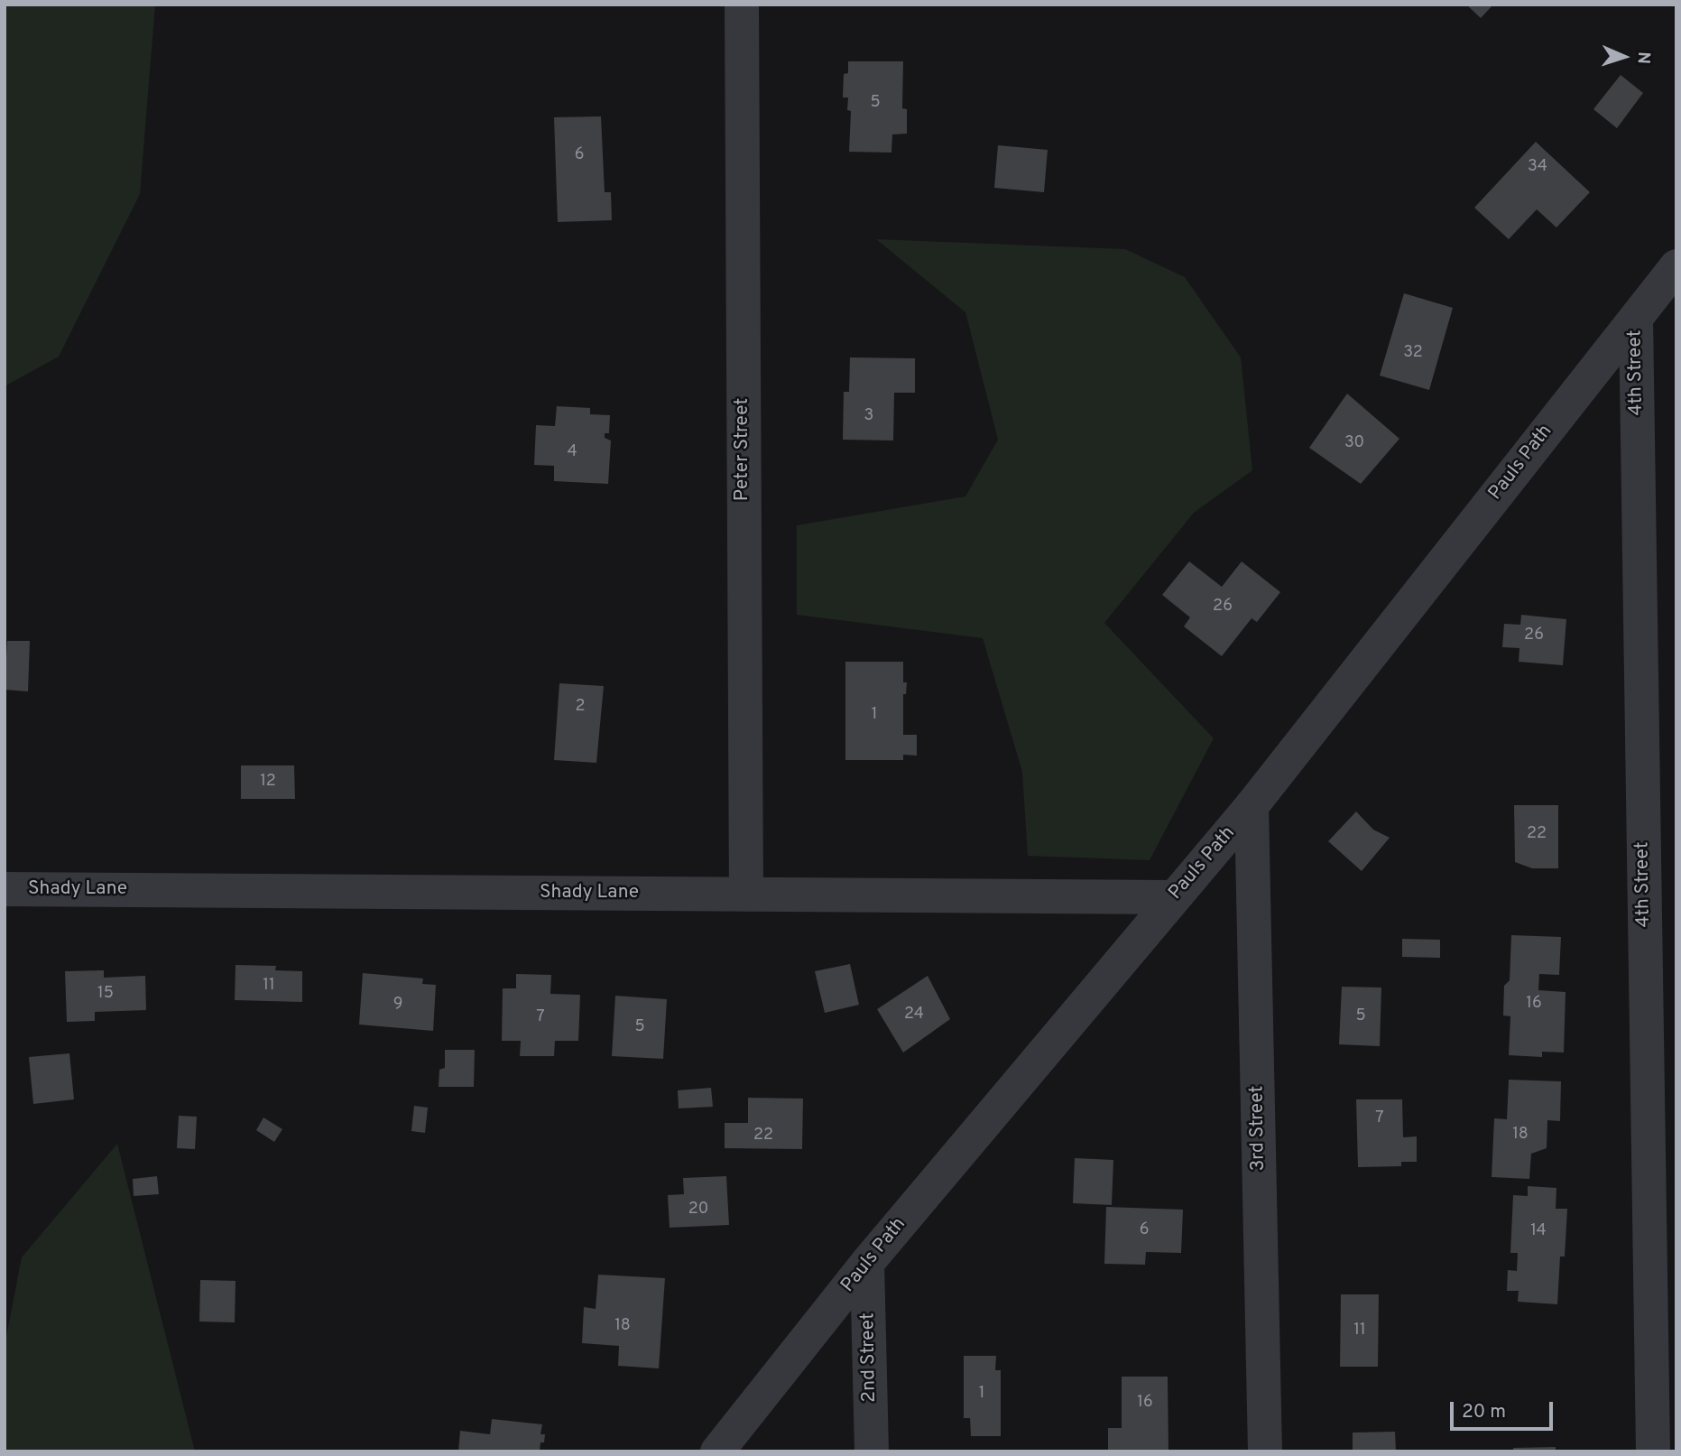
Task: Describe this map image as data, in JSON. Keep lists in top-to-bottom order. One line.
{"streets":{"street":["4th Street","Peter Street","Pauls Path","Shady Lane","3rd Street","2nd Street"]},"crossings":[["4th Street","Pauls Path"],["Peter Street","Shady Lane"],["Pauls Path","Shady Lane"],["Pauls Path","3rd Street"],["Pauls Path","2nd Street"]],"house_numbers":["5","6","34","32","3","30","4","26","26","2","1","12","22","11","15","16","9","24","5","7","5","7","18","22","20","6","14","18","11","1","16"],"scale_bar":"20 m","north":"right"}
